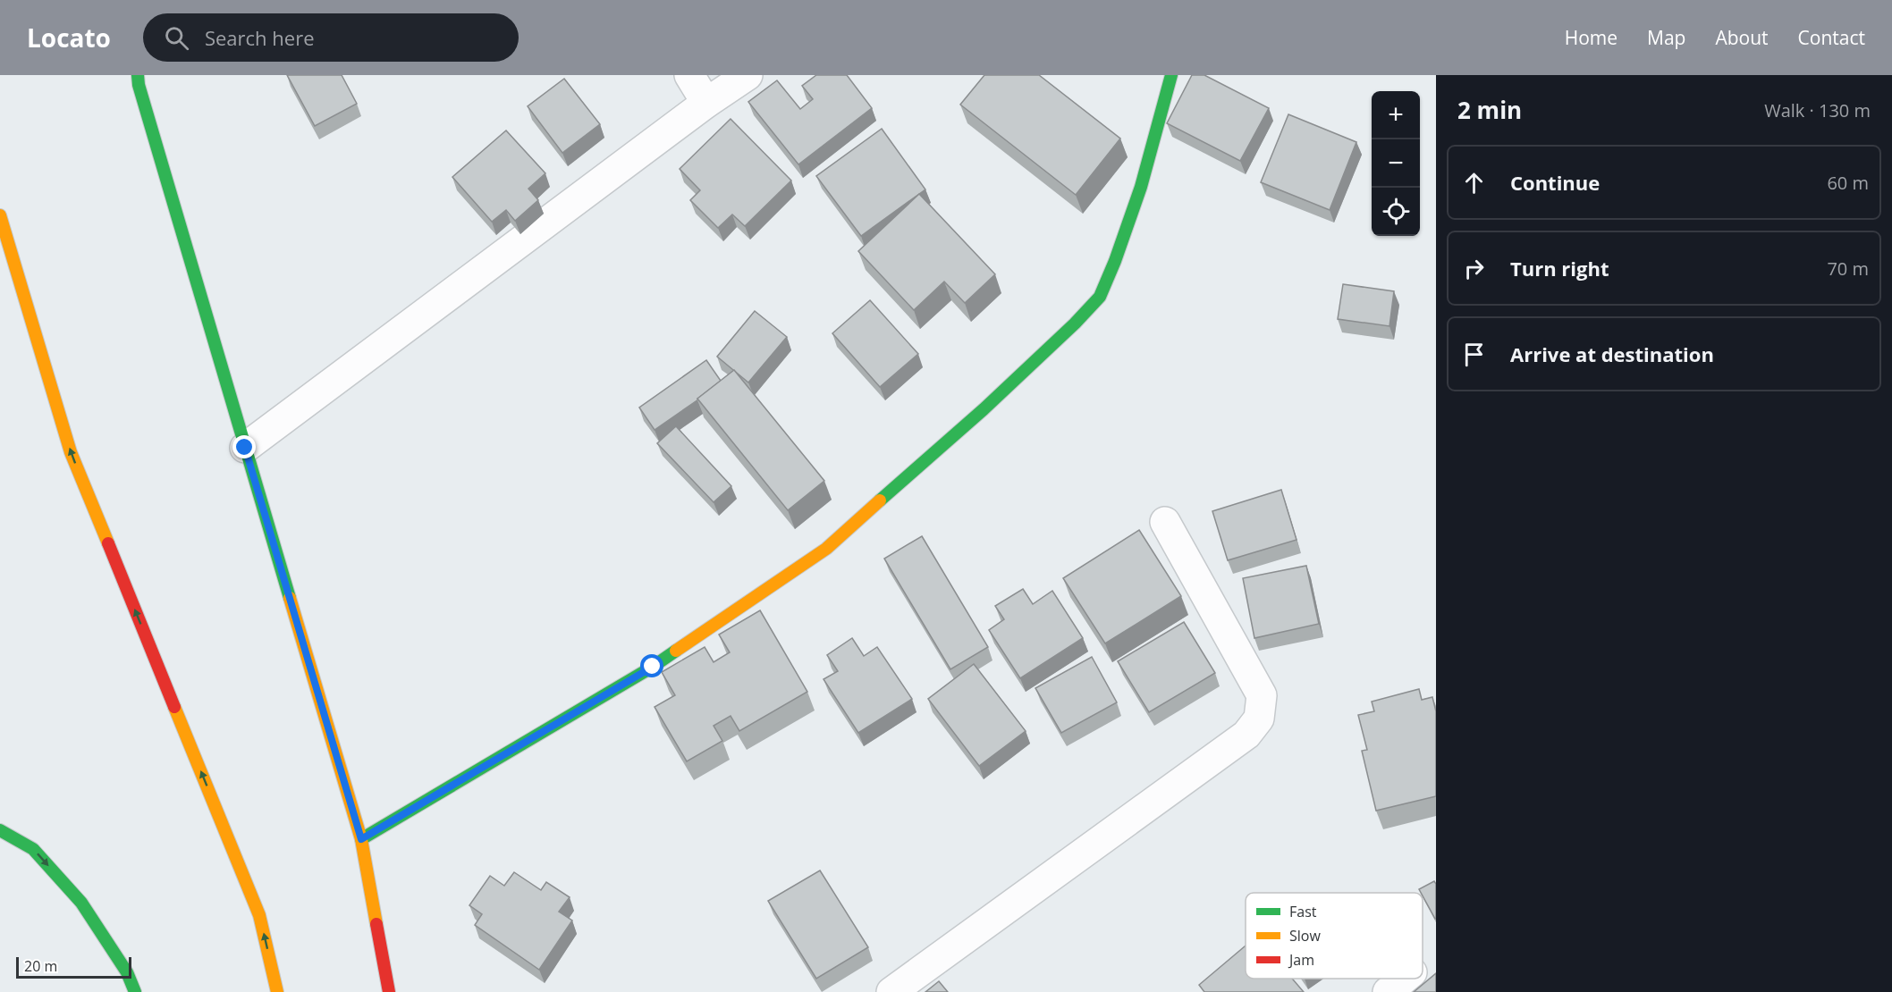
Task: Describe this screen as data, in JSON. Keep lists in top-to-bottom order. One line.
{"legend":["Fast","Slow","Jam"],"scale_bar":"20 m","page":{"header":"Locato","search":"Search here","nav":["Home","Map","About","Contact"],"heading":["2 min","Walk · 130 m"],"map_buttons":["+","−"],"list":[["Continue","60 m"],["Turn right","70 m"],"Arrive at destination"],"scale":"20 m"}}
